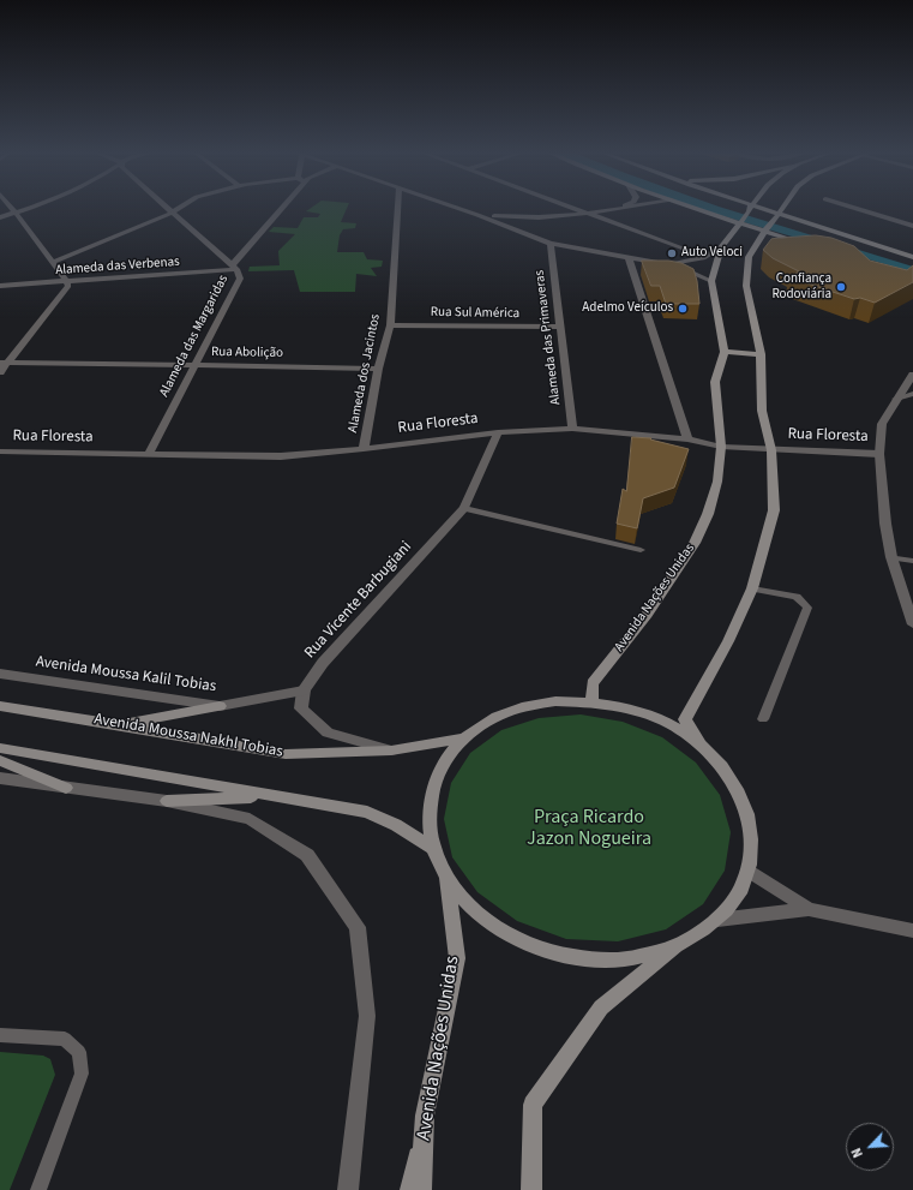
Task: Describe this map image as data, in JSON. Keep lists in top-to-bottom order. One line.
{"streets":{"main road":["Avenida Nações Unidas","Avenida Moussa Nakhl Tobias"],"street":["Alameda das Verbenas","Rua Sul América","Alameda das Margaridas","Alameda das Primaveras","Rua Abolição","Alameda dos Jacintos","Rua Floresta","Rua Vicente Barbugiani","Avenida Moussa Kalil Tobias"]},"crossings":[["Alameda das Verbenas","Alameda das Margaridas"],["Rua Sul América","Alameda das Primaveras"],["Rua Sul América","Alameda dos Jacintos"],["Alameda das Margaridas","Rua Abolição"],["Alameda das Margaridas","Rua Floresta"],["Alameda das Primaveras","Rua Floresta"],["Rua Abolição","Alameda dos Jacintos"],["Alameda dos Jacintos","Rua Floresta"],["Rua Floresta","Avenida Nações Unidas"],["Rua Floresta","Rua Vicente Barbugiani"],["Avenida Nações Unidas","Avenida Moussa Nakhl Tobias"],["Rua Vicente Barbugiani","Avenida Moussa Kalil Tobias"]],"parks":["Praça Ricardo Jazon Nogueira"],"places":["Auto Veloci","Confiança Rodoviária","Adelmo Veículos"],"north":"bottom left"}
